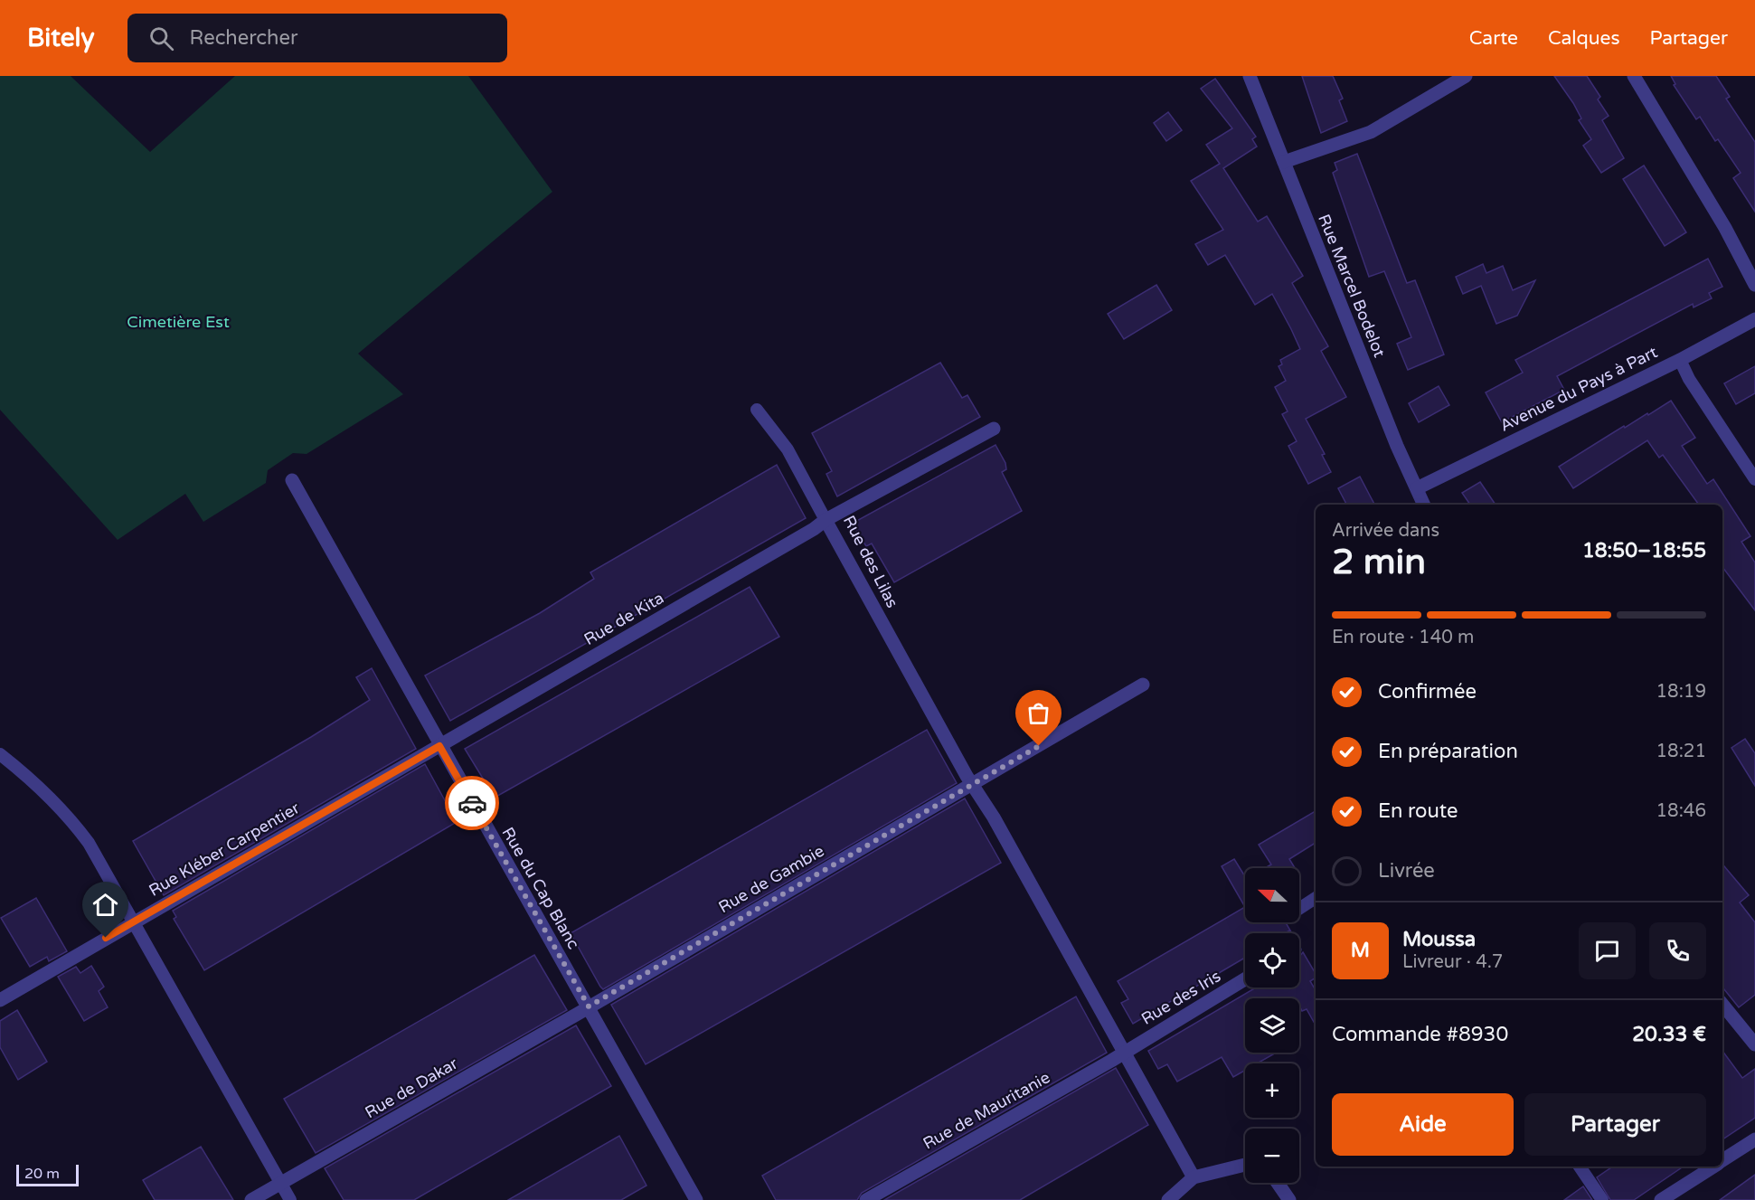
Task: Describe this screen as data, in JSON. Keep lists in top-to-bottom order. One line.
{"streets":{"street":["Rue Marcel Bodelot","Avenue du Pays à Part","Rue des Lilas","Rue de Kita","Rue Kléber Carpentier","Rue de Gambie","Rue du Cap Blanc","Rue des Iris","Rue de Dakar","Rue de Mauritanie"]},"crossings":[["Rue Marcel Bodelot","Avenue du Pays à Part"],["Rue des Lilas","Rue de Kita"],["Rue des Lilas","Rue de Gambie"],["Rue des Lilas","Rue des Iris"],["Rue des Lilas","Rue de Mauritanie"],["Rue de Kita","Rue Kléber Carpentier"],["Rue de Kita","Rue du Cap Blanc"],["Rue Kléber Carpentier","Rue du Cap Blanc"],["Rue de Gambie","Rue du Cap Blanc"],["Rue de Gambie","Rue de Dakar"],["Rue du Cap Blanc","Rue de Dakar"],["Rue des Iris","Rue de Mauritanie"]],"parks":["Cimetière Est"],"scale_bar":"20 m","north":"left","page":{"header":"Bitely","search":"Rechercher","nav":["Carte","Calques","Partager"],"heading":["2 min","Arrivée dans","18:50–18:55"],"panel":["Moussa","Livreur · 4.7","Commande #8930","20.33 €"],"bar":"En route · 140 m","list":[["Confirmée","18:19"],["En préparation","18:21"],["En route","18:46"],"Livrée"],"map_buttons":["+","−"],"round":"M","buttons":["Aide","Partager"],"scale":"20 m"}}
